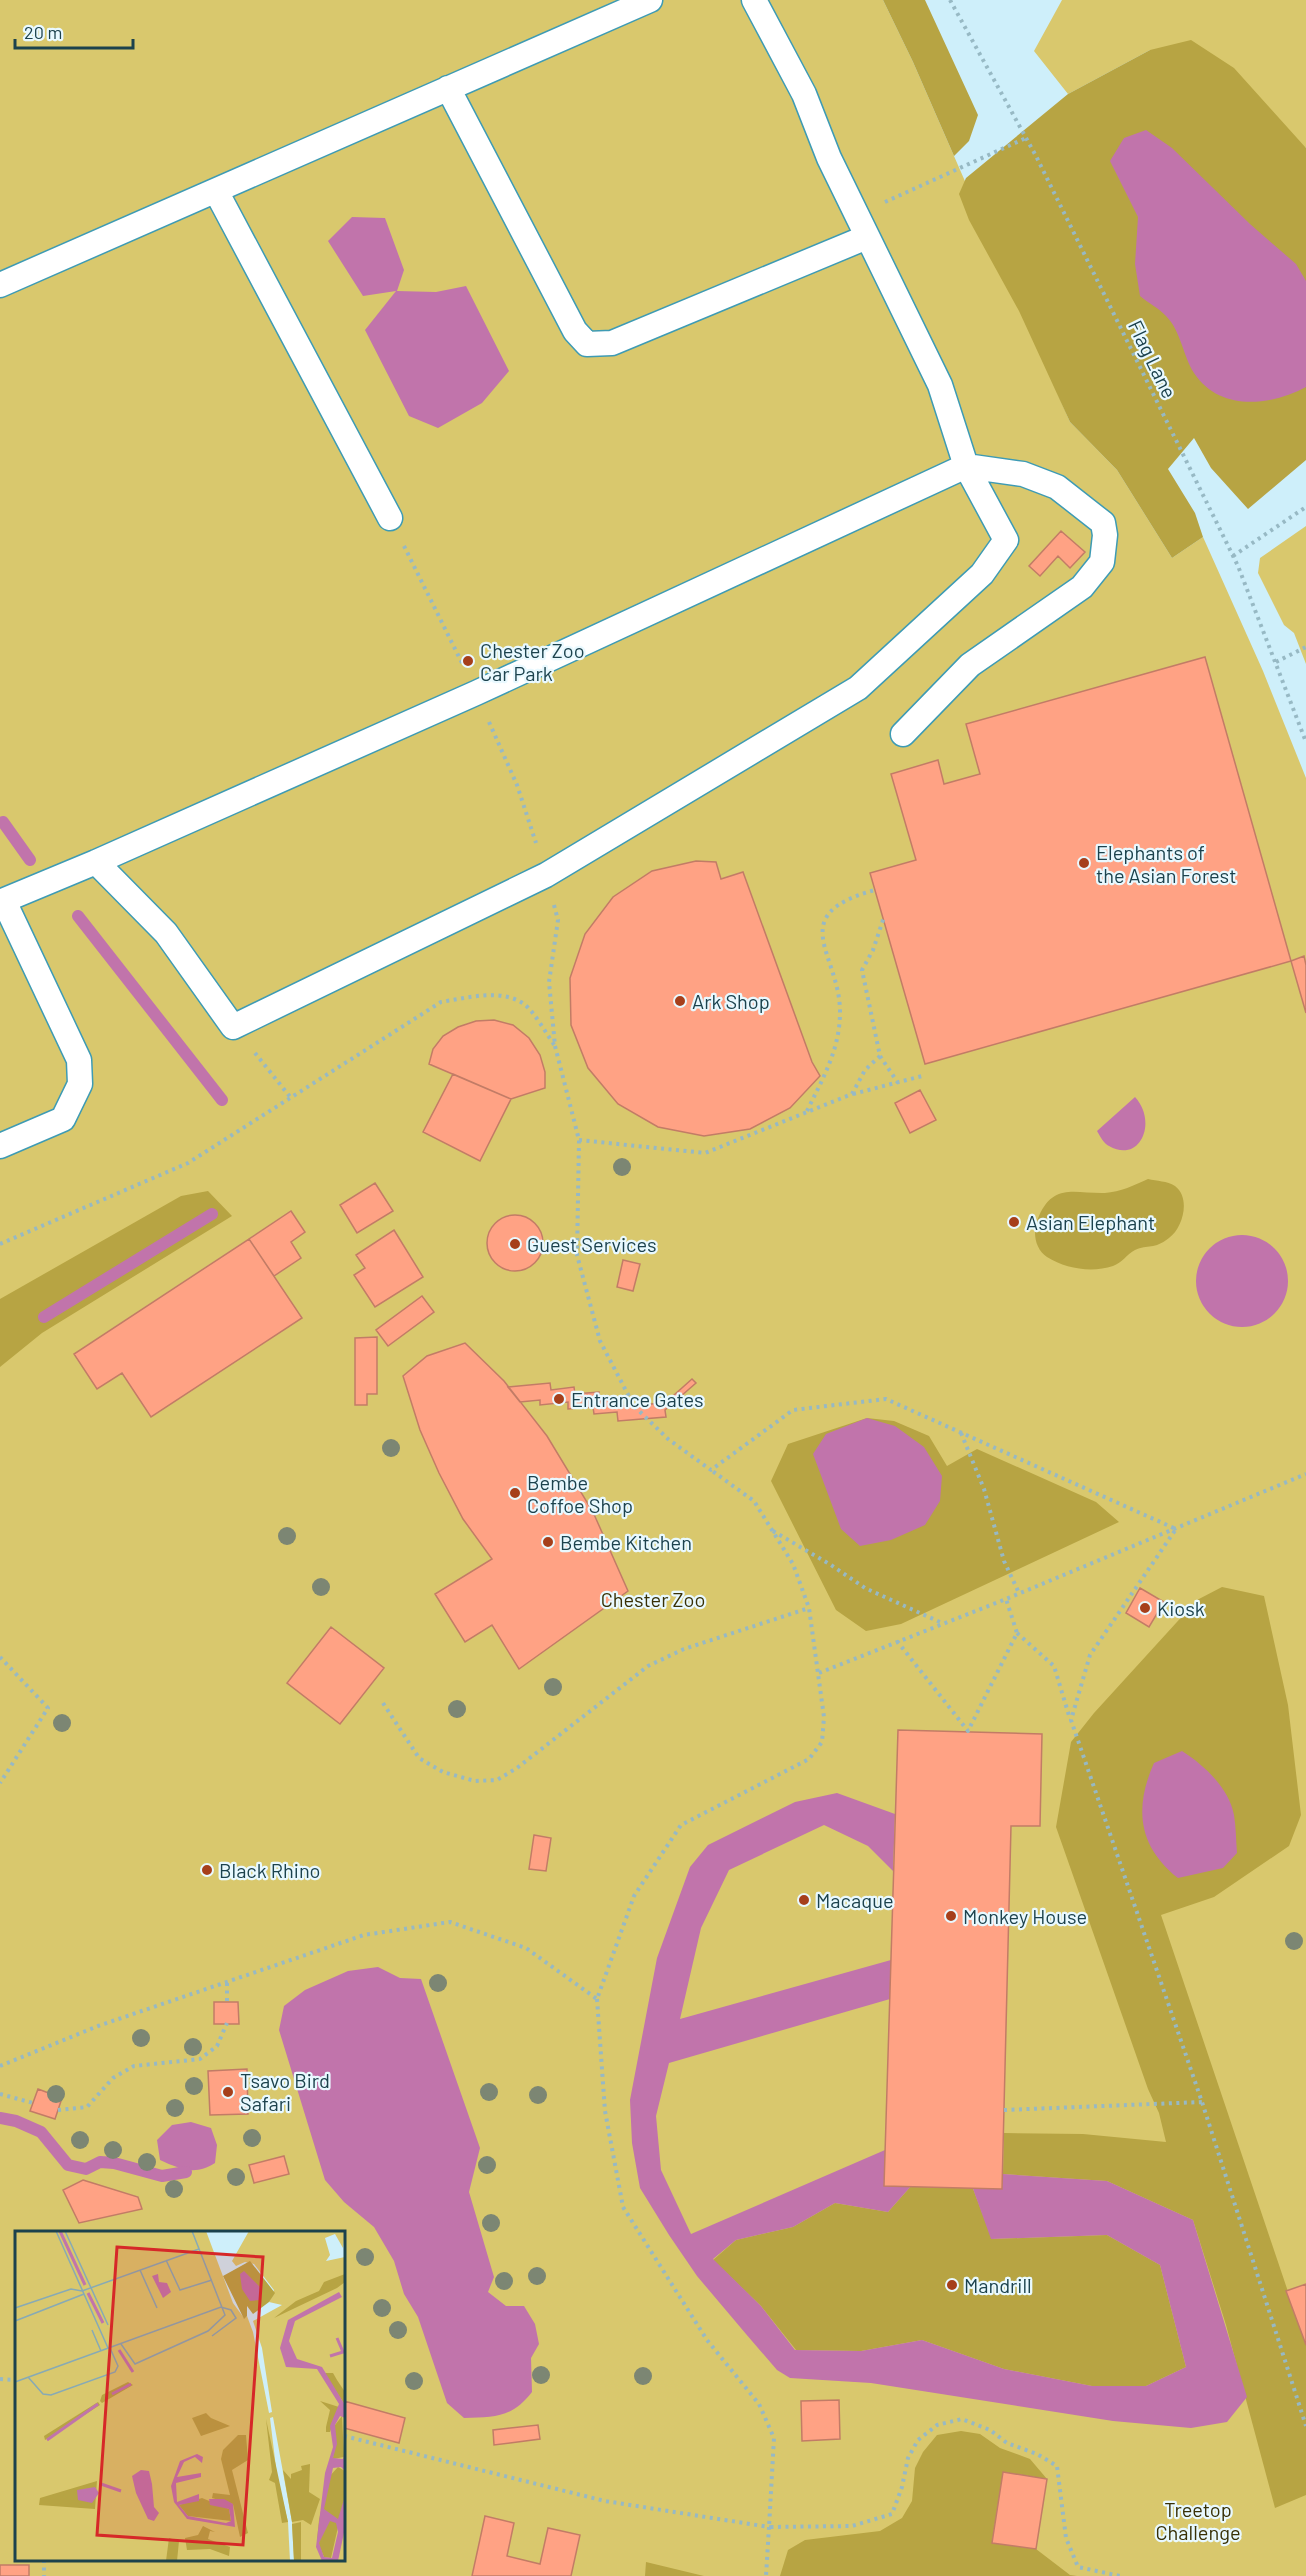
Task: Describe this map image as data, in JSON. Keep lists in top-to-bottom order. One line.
{"streets":{"path":["Flag Lane"]},"parks":["Chester Zoo","Treetop Challenge"],"places":["Chester Zoo Car Park","Elephants of the Asian Forest","Ark Shop","Asian Elephant","Guest Services","Entrance Gates","Bembe Coffoe Shop","Bembe Kitchen","Kiosk","Black Rhino","Macaque","Monkey House","Tsavo Bird Safari","Mandrill"],"scale_bar":"20 m"}
